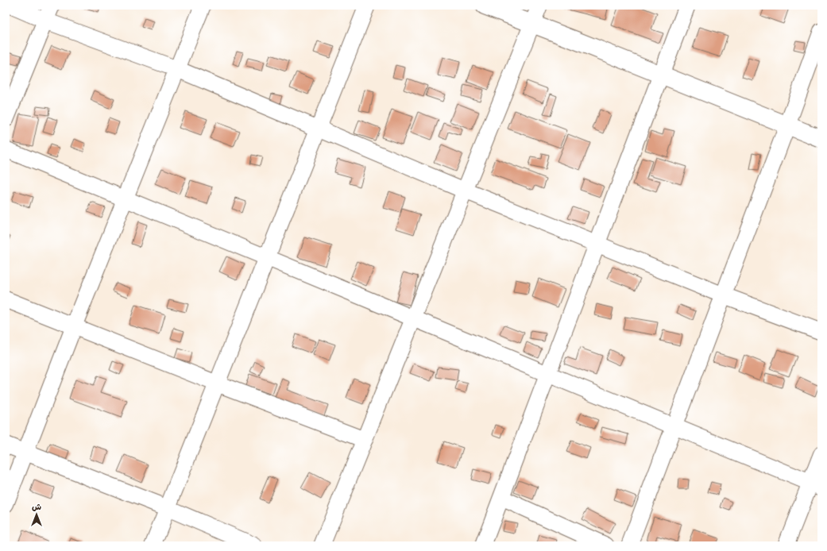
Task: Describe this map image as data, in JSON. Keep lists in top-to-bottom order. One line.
{"north":"top"}
